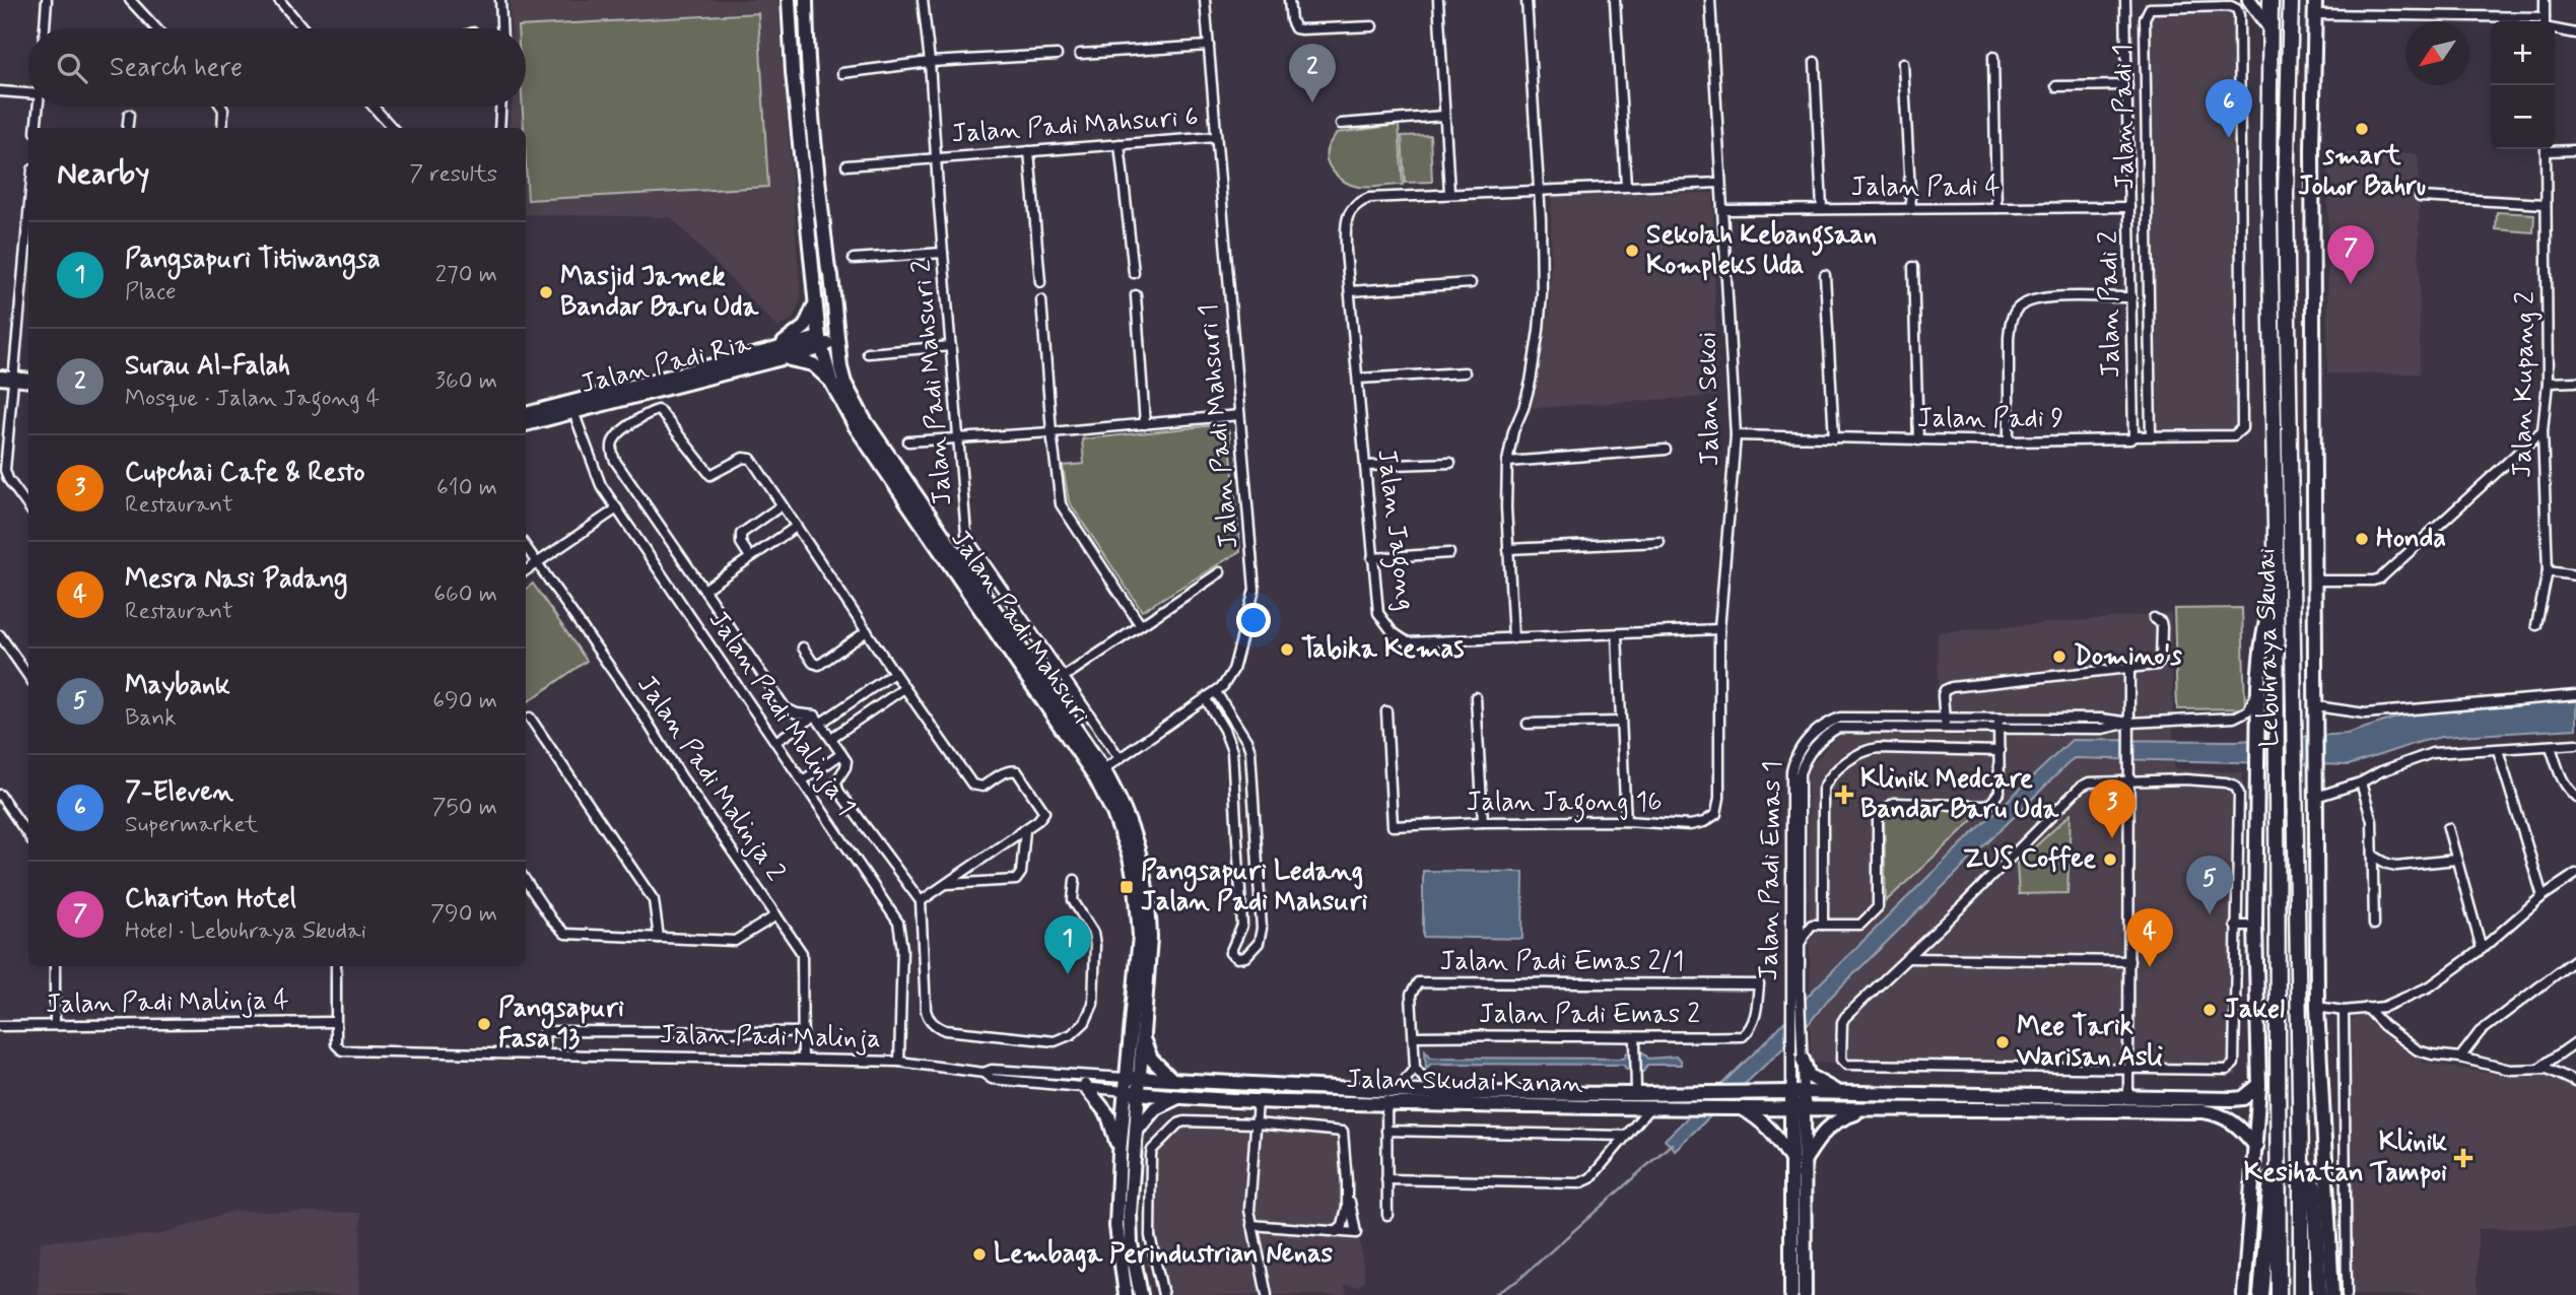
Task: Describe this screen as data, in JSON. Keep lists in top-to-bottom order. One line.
{"streets":{"highway":["Lebuhraya Skudai"],"street":["Jalan Padi 1","Jalan Padi Mahsuri 6","Jalan Padi 4","Jalan Padi 2","Jalan Padi Ria","Jalan Padi Mahsuri 2","Jalan Kupang 2","Jalan Sekoi","Jalan Padi 9","Jalan Padi Mahsuri 1","Jalan Jagong","Jalan Padi Mahsuri","Jalan Padi Malinja 1","Jalan Padi Malinja 2","Jalan Jagong 16","Jalan Padi Emas 1","Jalan Padi Emas 2/1","Jalan Padi Malinja 4","Jalan Padi Emas 2","Jalan Padi Malinja","Jalan Skudai Kanan"]},"crossings":[["Jalan Padi 1","Jalan Padi 9"],["Jalan Padi Mahsuri 6","Jalan Padi Mahsuri 2"],["Jalan Padi Mahsuri 6","Jalan Padi Mahsuri 1"],["Jalan Padi 4","Jalan Padi 2"],["Jalan Padi 4","Jalan Sekoi"],["Jalan Padi 2","Jalan Padi 9"],["Jalan Padi Ria","Jalan Padi Mahsuri"],["Jalan Padi Ria","Jalan Padi Malinja 1"],["Jalan Padi Mahsuri 2","Jalan Padi Mahsuri 1"],["Jalan Sekoi","Jalan Padi 9"],["Jalan Sekoi","Jalan Jagong"],["Jalan Sekoi","Jalan Jagong 16"],["Jalan Padi Mahsuri 1","Jalan Padi Mahsuri"],["Jalan Padi Mahsuri","Jalan Padi Malinja"],["Jalan Padi Mahsuri","Jalan Skudai Kanan"],["Jalan Padi Malinja 1","Jalan Padi Malinja"],["Jalan Padi Malinja 2","Jalan Padi Malinja"],["Jalan Padi Emas 1","Jalan Skudai Kanan"],["Jalan Padi Emas 2/1","Jalan Padi Emas 2"],["Jalan Padi Malinja 4","Jalan Padi Malinja"],["Jalan Padi Malinja","Jalan Skudai Kanan"]],"places":{"other":["smart Johor Bahru","Sekolah Kebangsaan Kompleks Uda","Masjid Jamek Bandar Baru Uda","Honda","Tabika Kemas","Domino's","ZUS Coffee","Jakel","Pangsapuri Fasa 13","Mee Tarik Warisan Asli","Lembaga Perindustrian Nenas"],"health":["Klinik Medcare Bandar Baru Uda","Klinik Kesihatan Tampoi"],"transit":["Pangsapuri Ledang Jalan Padi Mahsuri"]},"north":"bottom left","page":{"map_buttons":["+","−"],"search":"Search here","pins":["2","6","7","3","5","4","1"],"heading":["Nearby","7 results"],"list":[{"mark":"1","name":"Pangsapuri Titiwangsa","note":"Place","value":"270 m"},{"mark":"2","name":"Surau Al-Falah","note":"Mosque · Jalan Jagong 4","value":"360 m"},{"mark":"3","name":"Cupchai Cafe & Resto","note":"Restaurant","value":"610 m"},{"mark":"4","name":"Mesra Nasi Padang","note":"Restaurant","value":"660 m"},{"mark":"5","name":"Maybank","note":"Bank","value":"690 m"},{"mark":"6","name":"7-Eleven","note":"Supermarket","value":"750 m"},{"mark":"7","name":"Chariton Hotel","note":"Hotel · Lebuhraya Skudai","value":"790 m"}]}}
